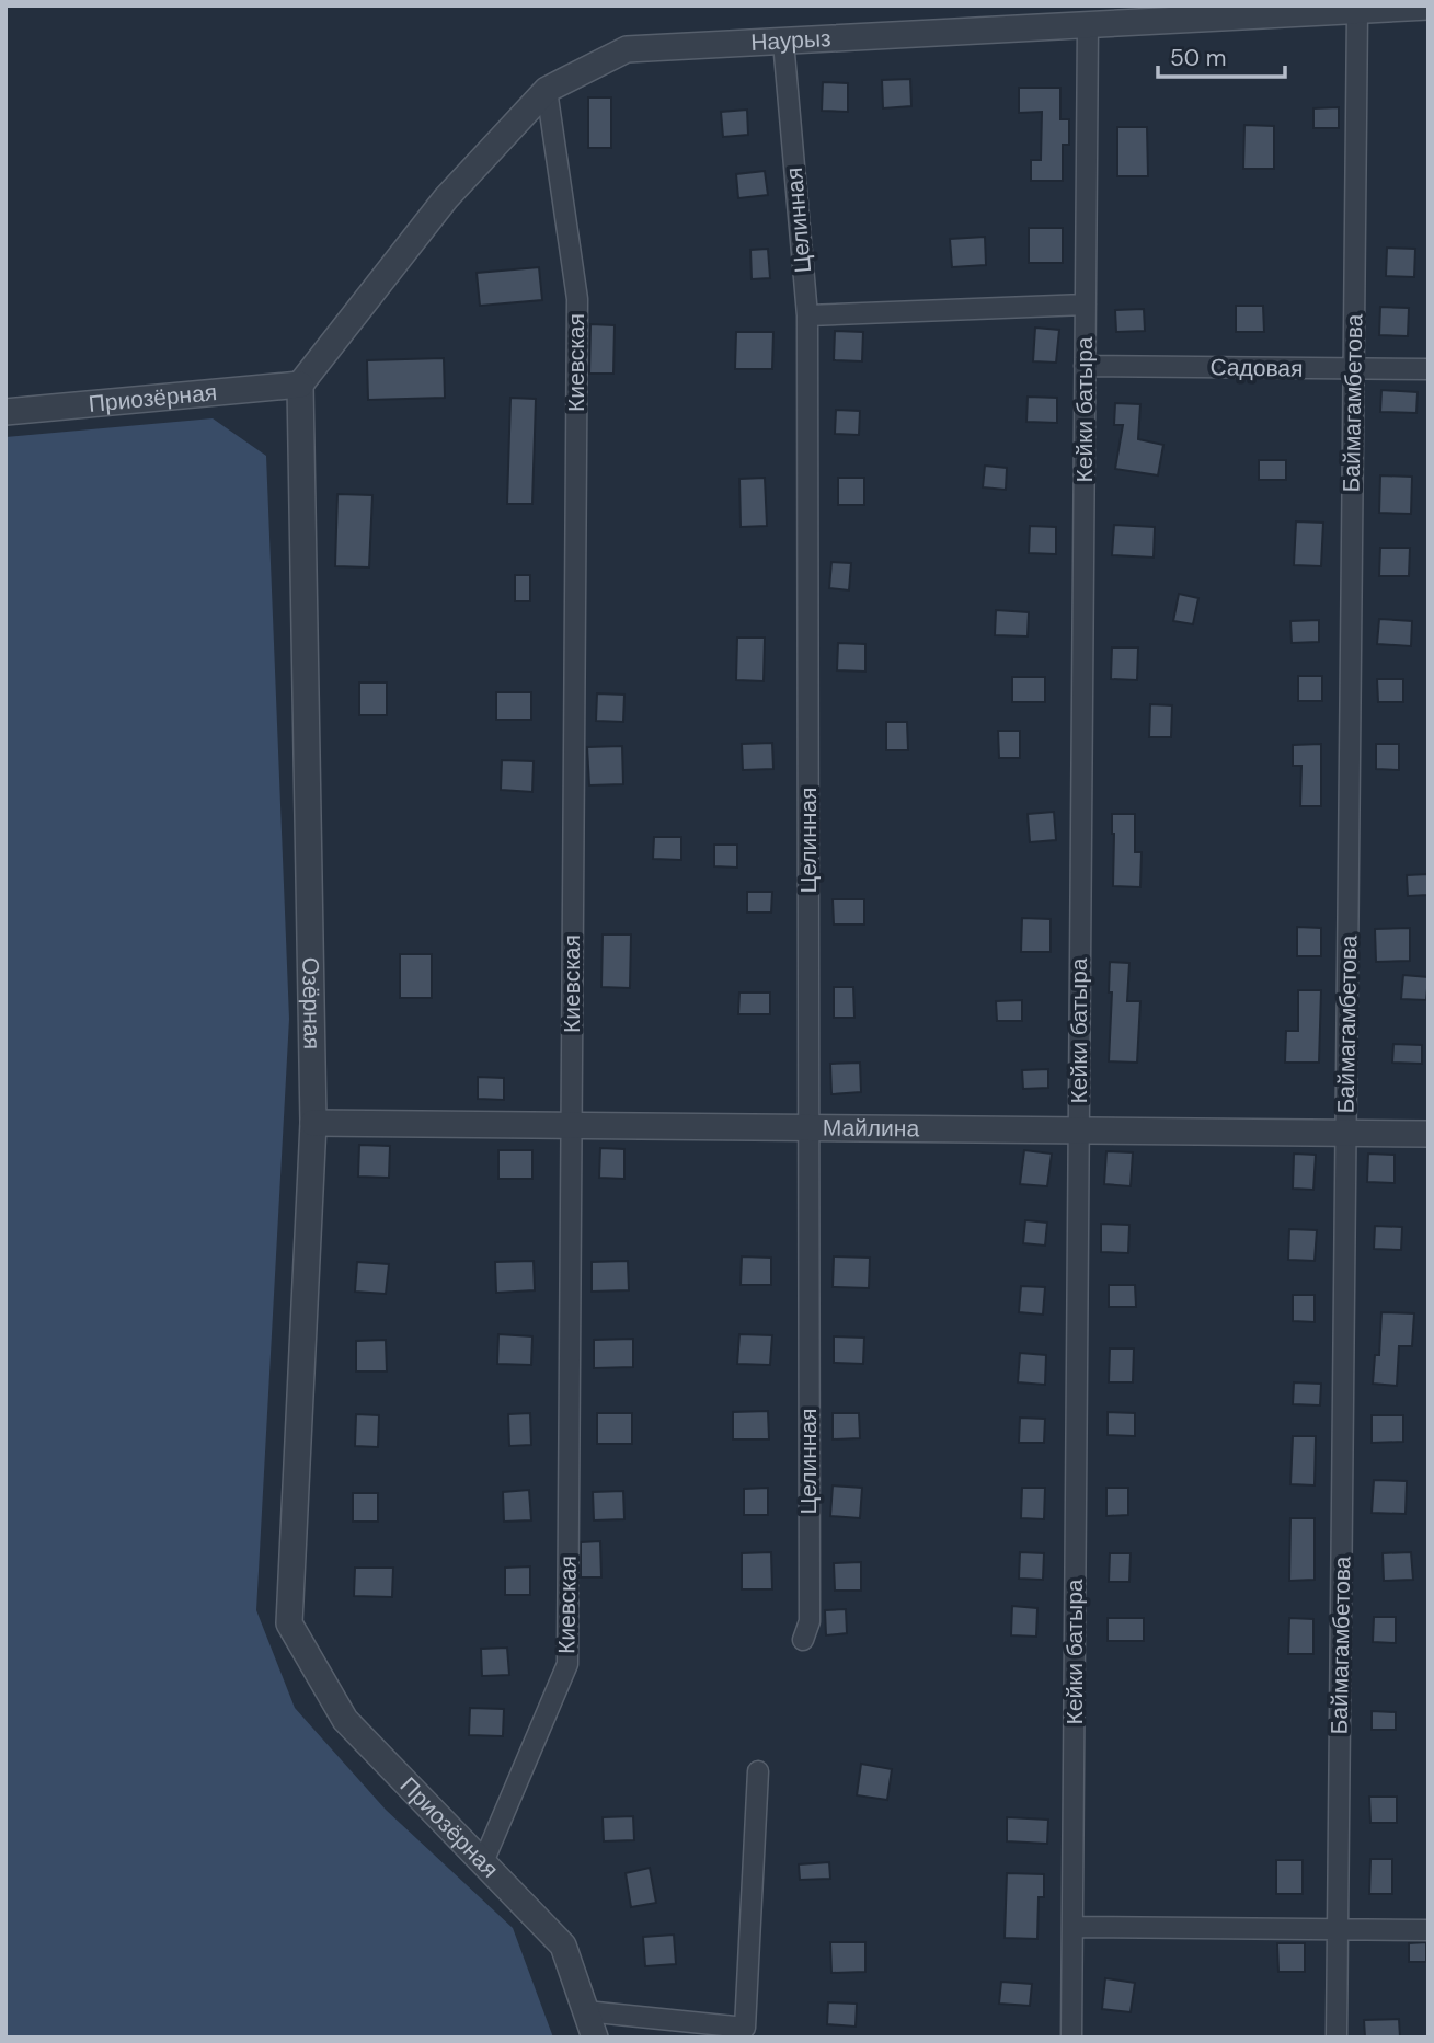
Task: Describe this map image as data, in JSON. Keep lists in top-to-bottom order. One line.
{"streets":{"street":["Наурыз","Целинная","Киевская","Садовая","Приозёрная","Баймагамбетова","Кейки батыра","Озёрная","Майлина"]},"crossings":[["Наурыз","Целинная"],["Наурыз","Киевская"],["Наурыз","Приозёрная"],["Наурыз","Баймагамбетова"],["Наурыз","Кейки батыра"],["Наурыз","Озёрная"],["Целинная","Майлина"],["Киевская","Приозёрная"],["Киевская","Майлина"],["Садовая","Баймагамбетова"],["Садовая","Кейки батыра"],["Приозёрная","Озёрная"],["Баймагамбетова","Майлина"],["Кейки батыра","Майлина"],["Озёрная","Майлина"]],"scale_bar":"50 m"}
